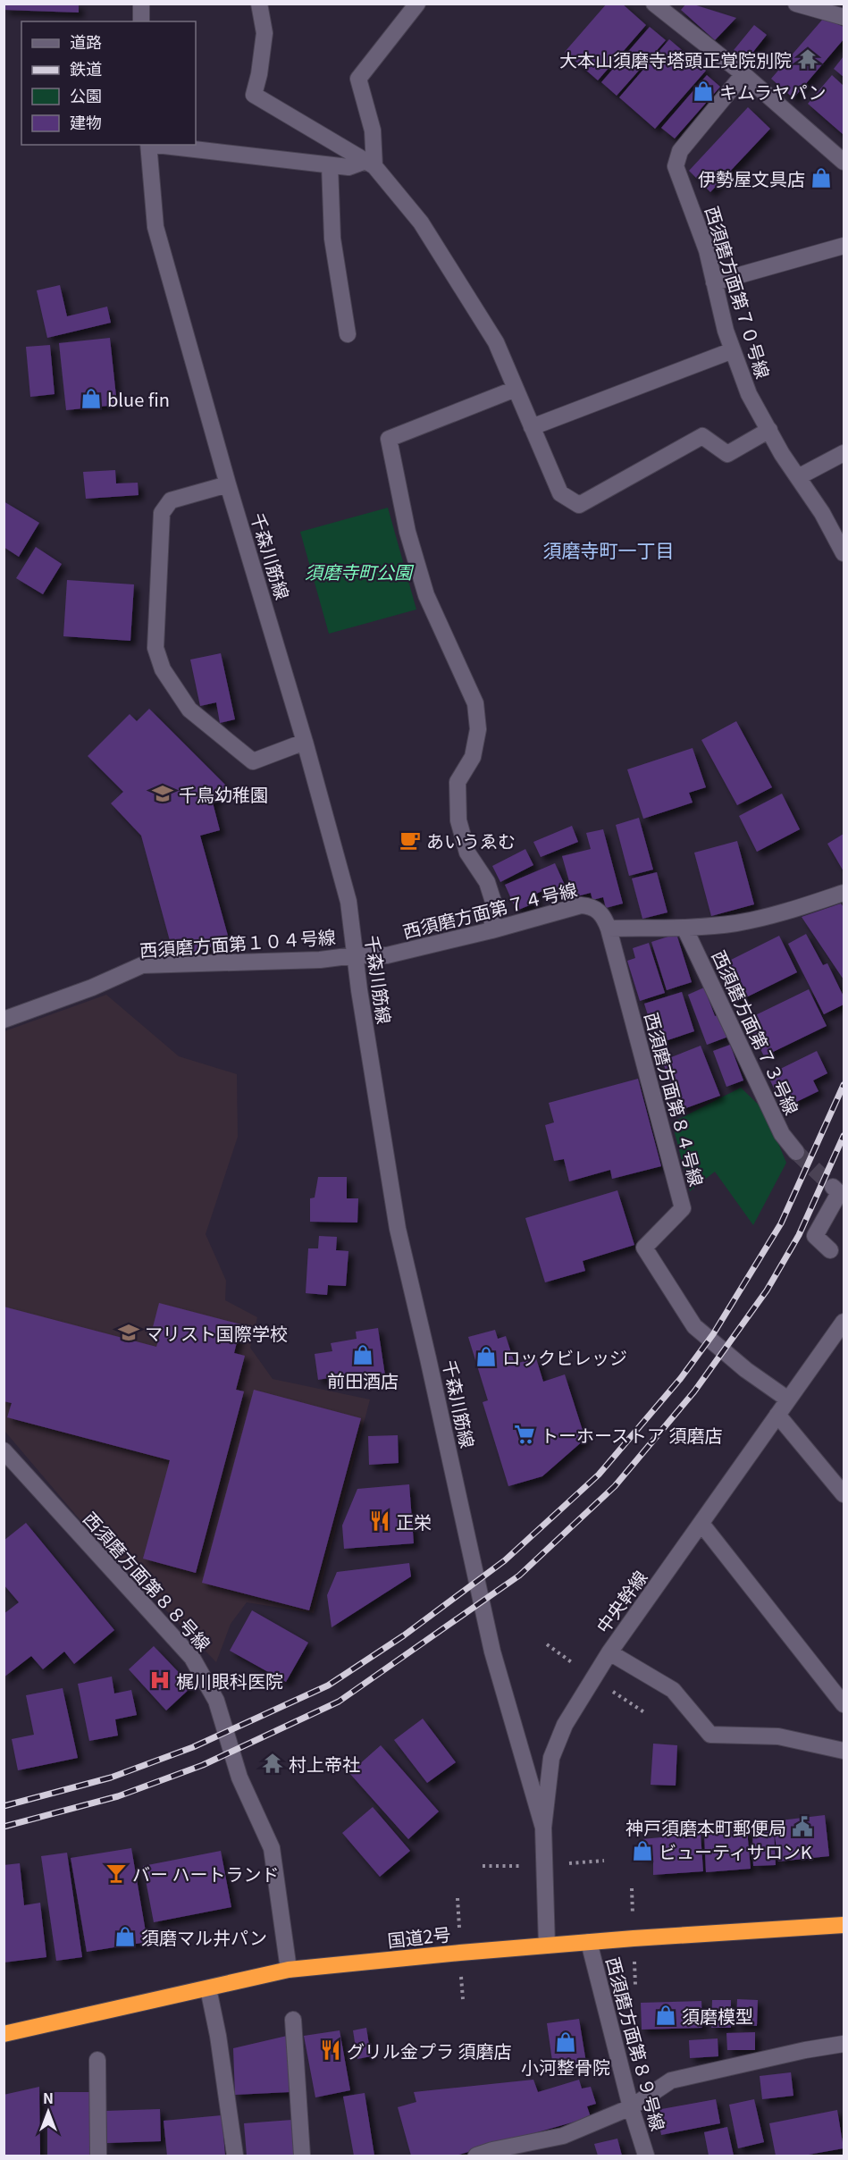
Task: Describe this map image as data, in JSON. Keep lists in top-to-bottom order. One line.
{"streets":{"highway":["国道2号"],"street":["西須磨方面第７０号線","千森川筋線","西須磨方面第７４号線","西須磨方面第１０４号線","西須磨方面第７３号線","西須磨方面第８４号線","西須磨方面第８８号線","中央幹線","西須磨方面第８９号線"]},"crossings":[["千森川筋線","西須磨方面第７４号線"],["千森川筋線","西須磨方面第１０４号線"],["千森川筋線","中央幹線"],["西須磨方面第７４号線","西須磨方面第１０４号線"],["西須磨方面第７４号線","西須磨方面第８４号線"],["西須磨方面第８４号線","中央幹線"],["西須磨方面第８８号線","国道2号"],["中央幹線","国道2号"],["国道2号","西須磨方面第８９号線"]],"districts":["須磨寺町一丁目"],"parks":["須磨寺町公園"],"places":{"temple":["大本山須磨寺塔頭正覚院別院","村上帝社"],"shop":["キムラヤパン","伊勢屋文具店","blue fin","前田酒店","ロックビレッジ","ビューティサロンK","須磨マル井パン","須磨模型","小河整骨院"],"school or university":["千鳥幼稚園","マリスト国際学校"],"cafe":["あいうゑむ"],"supermarket":["トーホーストア 須磨店"],"restaurant":["正栄","グリル金プラ 須磨店"],"hospital":["梶川眼科医院"],"public building":["神戸須磨本町郵便局"],"bar":["バー ハートランド"]},"legend":["道路","鉄道","公園","建物"],"north":"top"}
